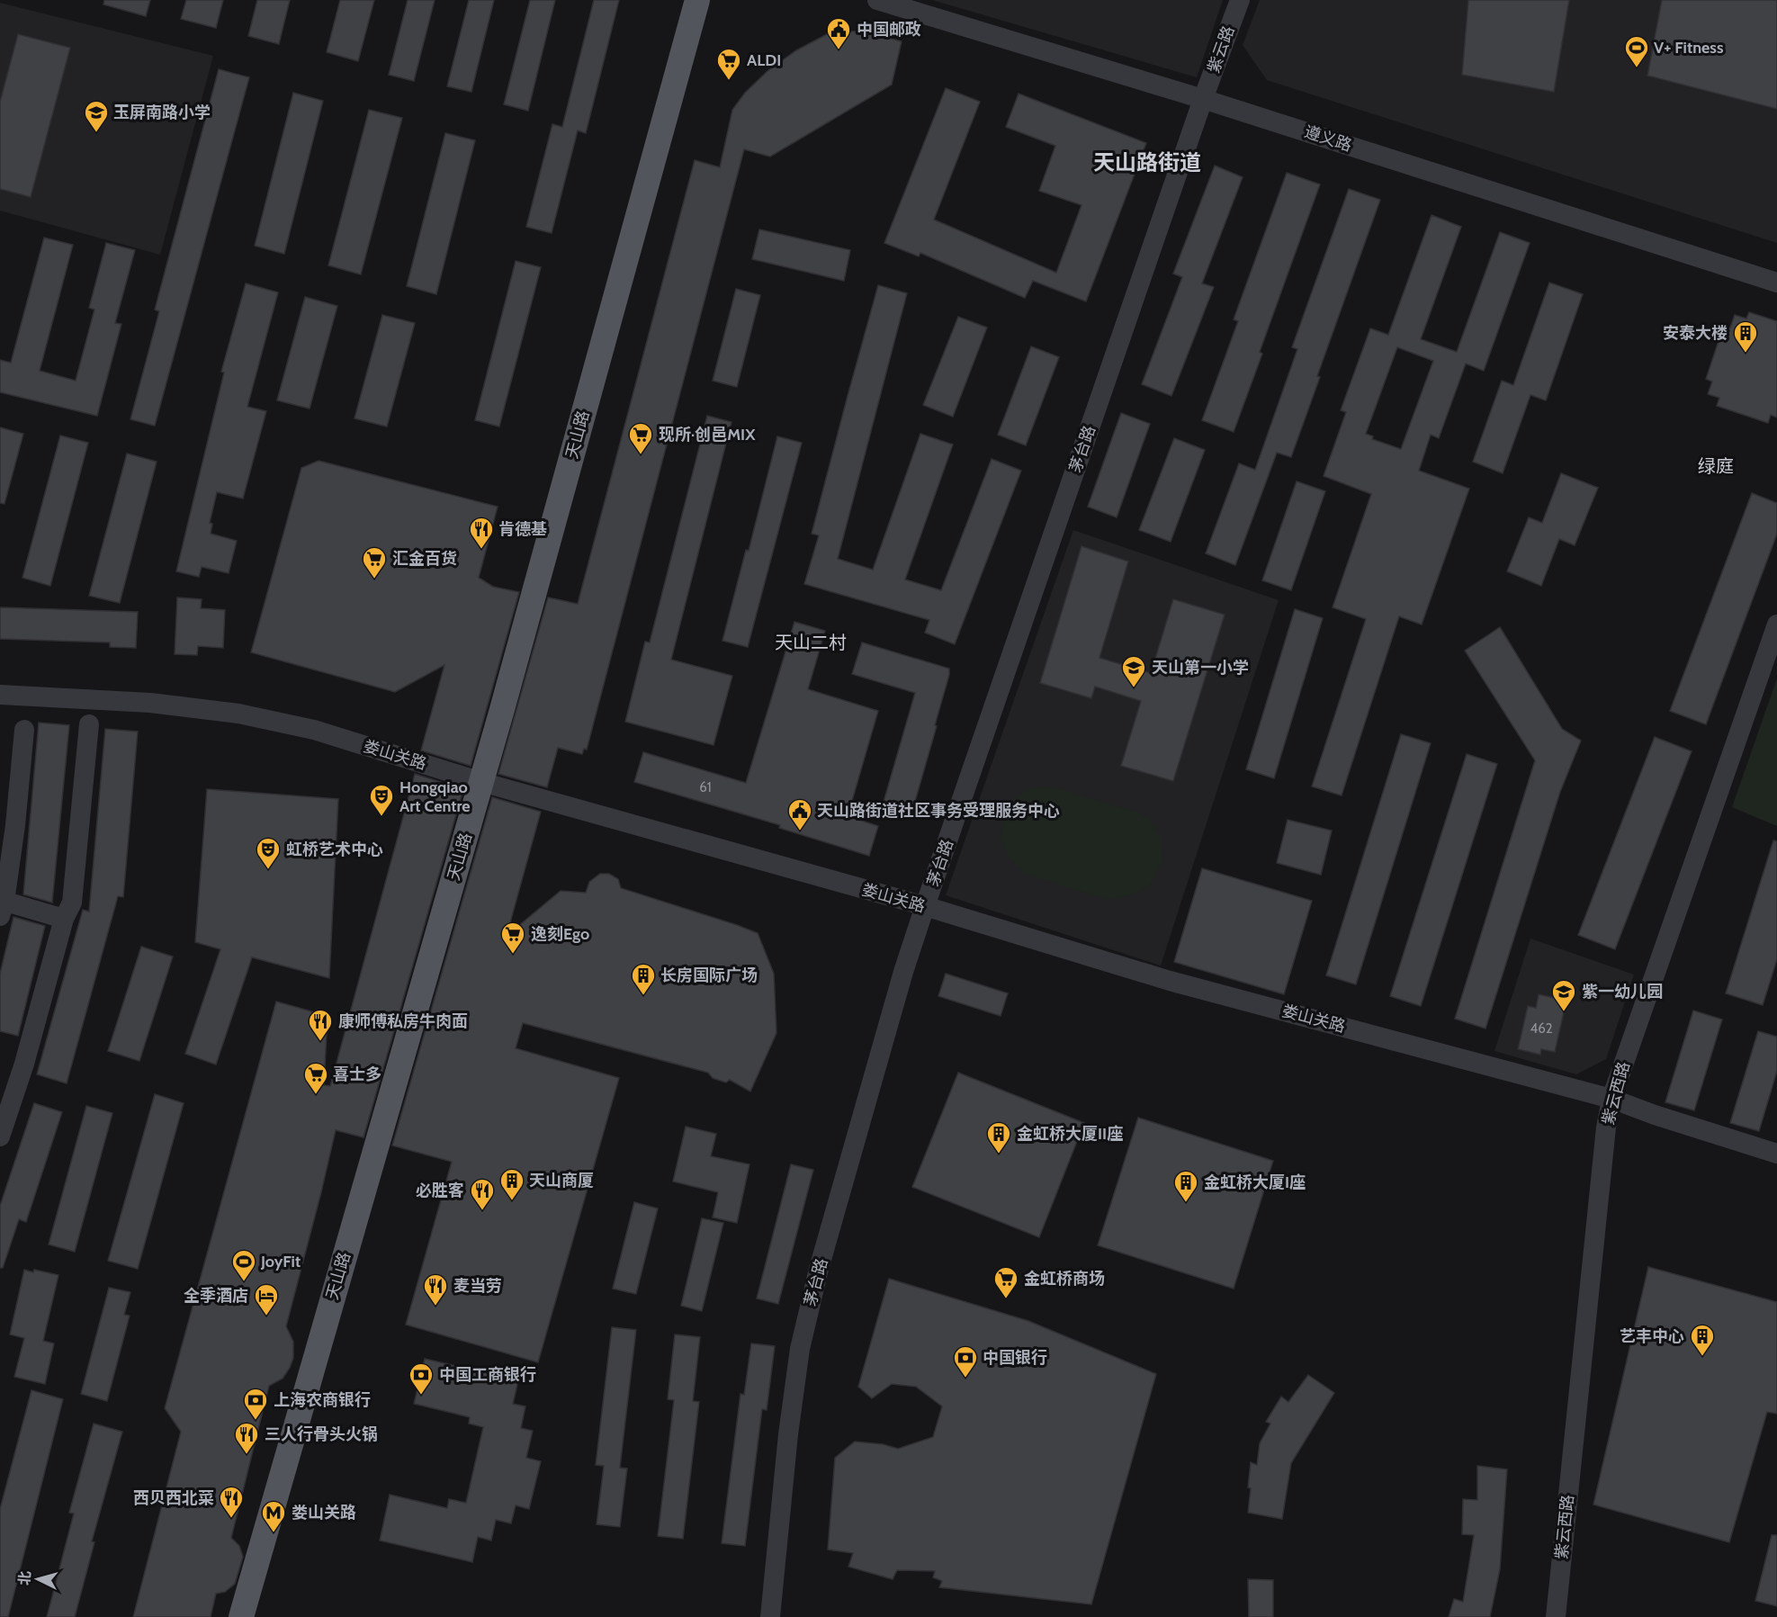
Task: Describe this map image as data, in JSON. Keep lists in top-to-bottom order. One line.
{"streets":{"main road":["天山路"],"street":["紫云路","遵义路","茅台路","娄山关路","紫云西路"]},"crossings":[["紫云路","遵义路"],["紫云路","茅台路"],["遵义路","茅台路"],["天山路","娄山关路"],["茅台路","娄山关路"],["娄山关路","紫云西路"]],"districts":["天山路街道","绿庭","天山二村"],"places":{"public building":["中国邮政","天山路街道社区事务受理服务中心"],"sports":["V+ Fitness","JoyFit"],"supermarket":["ALDI","现所·创邑MIX","汇金百货","逸刻Ego","喜士多","金虹桥商场"],"school or university":["玉屏南路小学","天山第一小学","紫一幼儿园"],"building":["安泰大楼","长房国际广场","金虹桥大厦II座","天山商厦","金虹桥大厦I座","艺丰中心"],"restaurant":["肯德基","康师傅私房牛肉面","必胜客","麦当劳","三人行骨头火锅","西贝西北菜"],"theatre":["Hongqiao Art Centre","虹桥艺术中心"],"hotel":["全季酒店"],"bank":["中国银行","中国工商银行","上海农商银行"],"metro station":["娄山关路"]},"house_numbers":["61","462"],"north":"left"}
